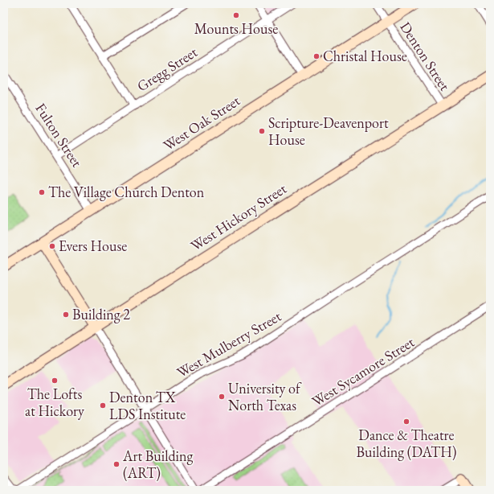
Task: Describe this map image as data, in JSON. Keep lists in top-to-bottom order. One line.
{"streets":{"main road":["West Oak Street","West Hickory Street"],"street":["Denton Street","Gregg Street","Fulton Street","West Mulberry Street","West Sycamore Street"]},"crossings":[["Denton Street","West Oak Street"],["Denton Street","West Hickory Street"],["Gregg Street","Fulton Street"],["West Oak Street","Fulton Street"]],"places":["Mounts House","Christal House","Scripture-Deavenport House","The Village Church Denton","Evers House","Building 2","The Lofts at Hickory","University of North Texas","Denton TX LDS Institute","Dance & Theatre Building (DATH)","Art Building (ART)"]}
